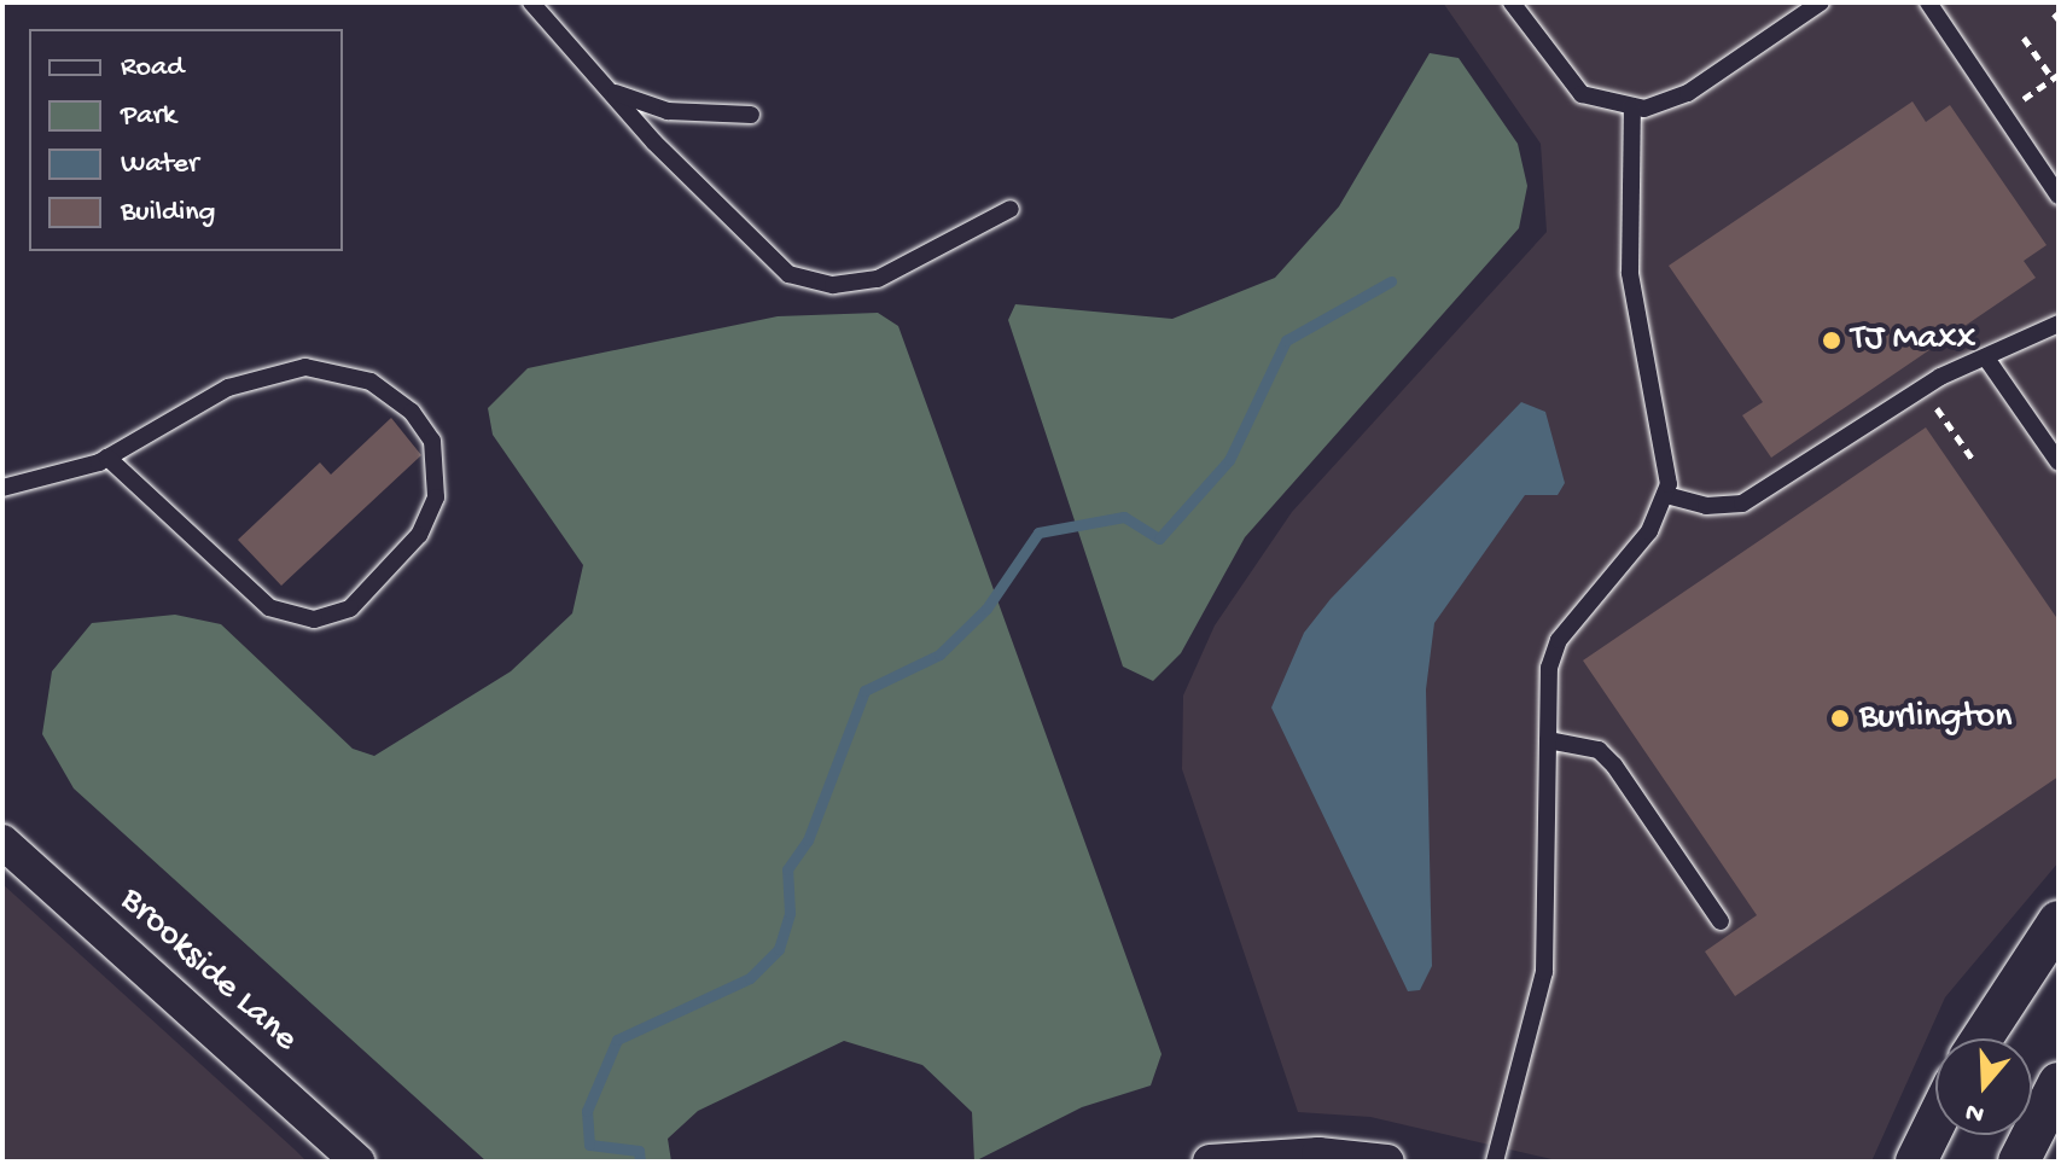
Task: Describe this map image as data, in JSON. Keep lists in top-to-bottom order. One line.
{"streets":{"street":["Brookside Lane"]},"places":["TJ Maxx","Burlington"],"legend":["Road","Park","Water","Building"],"north":"bottom"}
